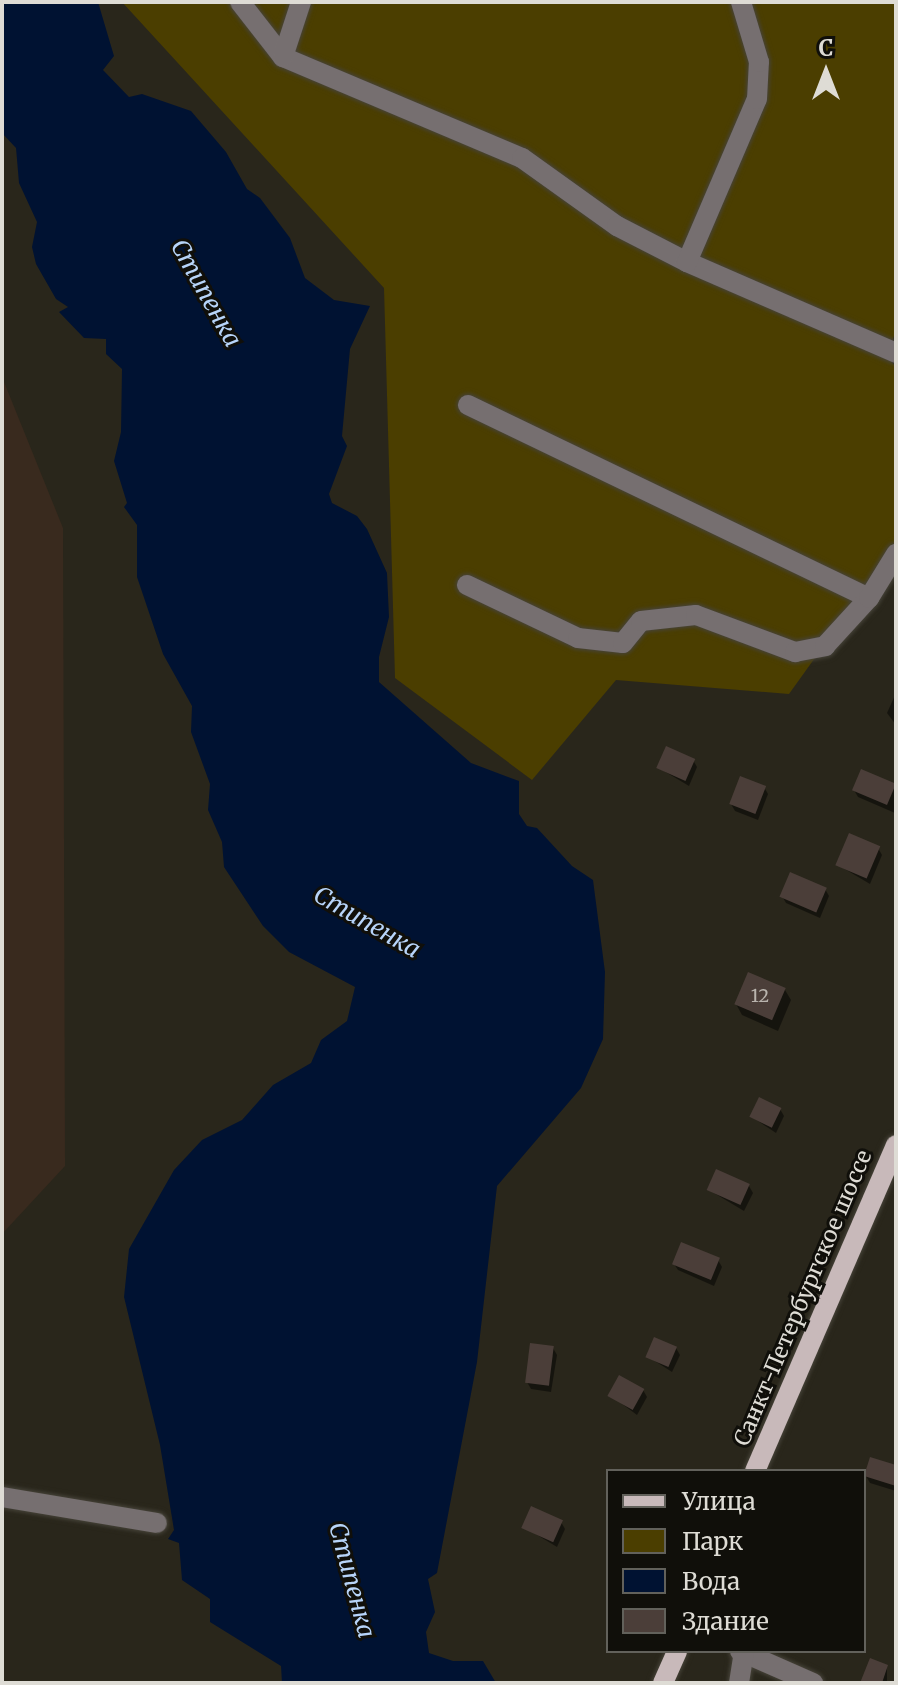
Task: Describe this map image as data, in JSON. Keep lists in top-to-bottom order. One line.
{"streets":{"main road":["Санкт-Петербургское шоссе"]},"water":["Стипенка"],"house_numbers":["12"],"legend":["Улица","Парк","Вода","Здание"],"north":"top"}
